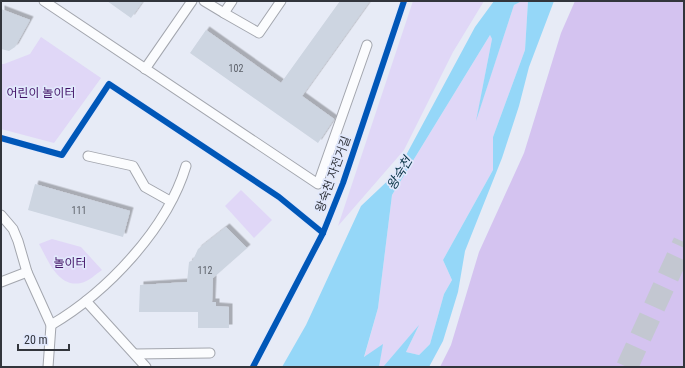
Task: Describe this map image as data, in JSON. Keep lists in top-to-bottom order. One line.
{"streets":{"cycle path":["왕숙천 자전거길"]},"water":["왕숙천"],"parks":["어린이 놀이터","놀이터"],"house_numbers":["102","111","112"],"scale_bar":"20 m"}
